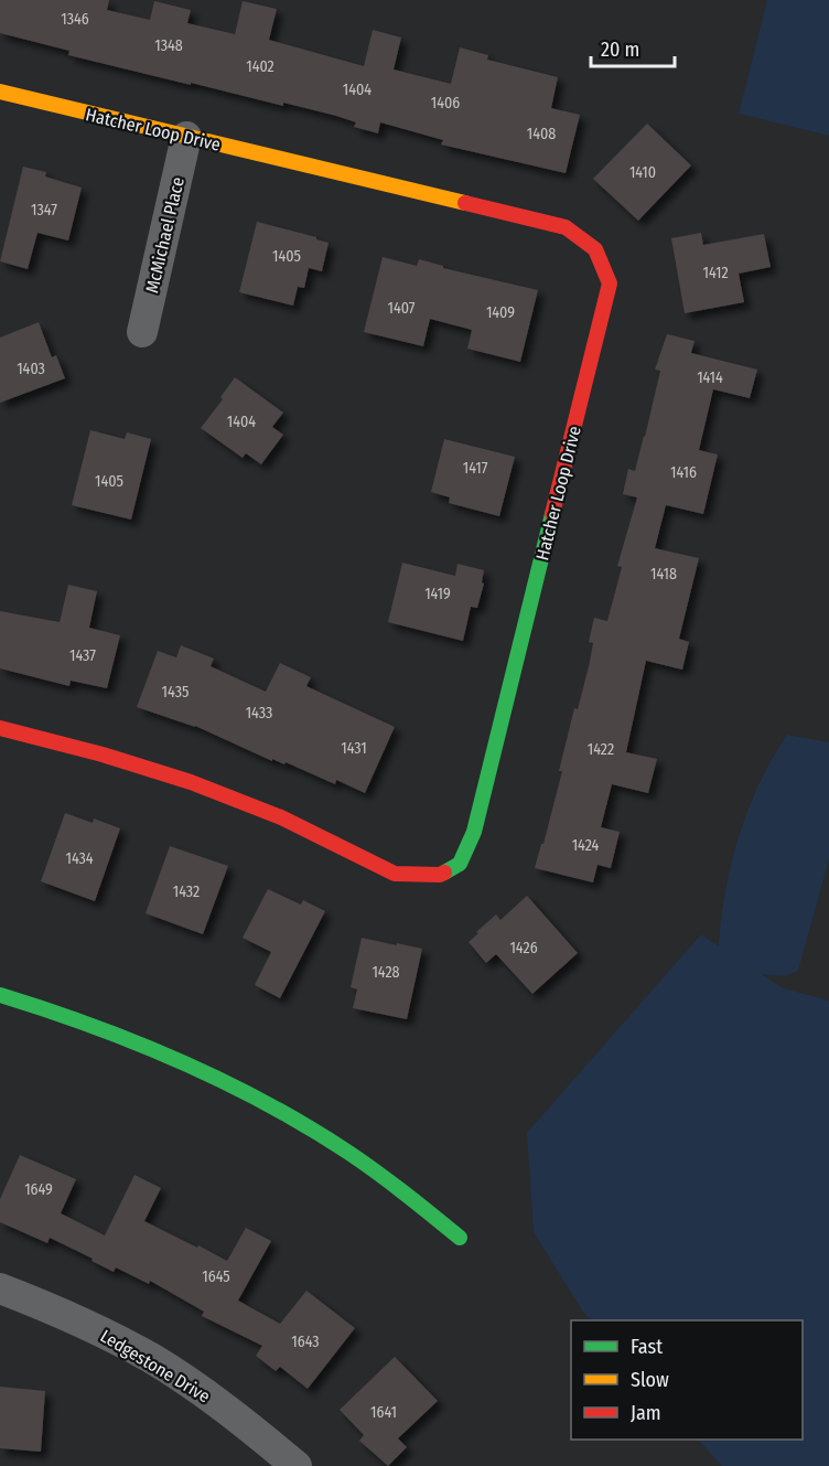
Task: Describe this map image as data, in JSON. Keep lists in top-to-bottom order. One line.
{"streets":{"street":["Hatcher Loop Drive","McMichael Place","Ledgestone Drive"]},"crossings":[["Hatcher Loop Drive","McMichael Place"]],"house_numbers":["1346","1348","1402","1404","1406","1408","1410","1347","1405","1412","1407","1409","1403","1414","1404","1417","1416","1405","1418","1419","1437","1435","1433","1431","1422","1424","1434","1432","1426","1428","1649","1645","1643","1641"],"legend":["Fast","Slow","Jam"],"scale_bar":"20 m"}
